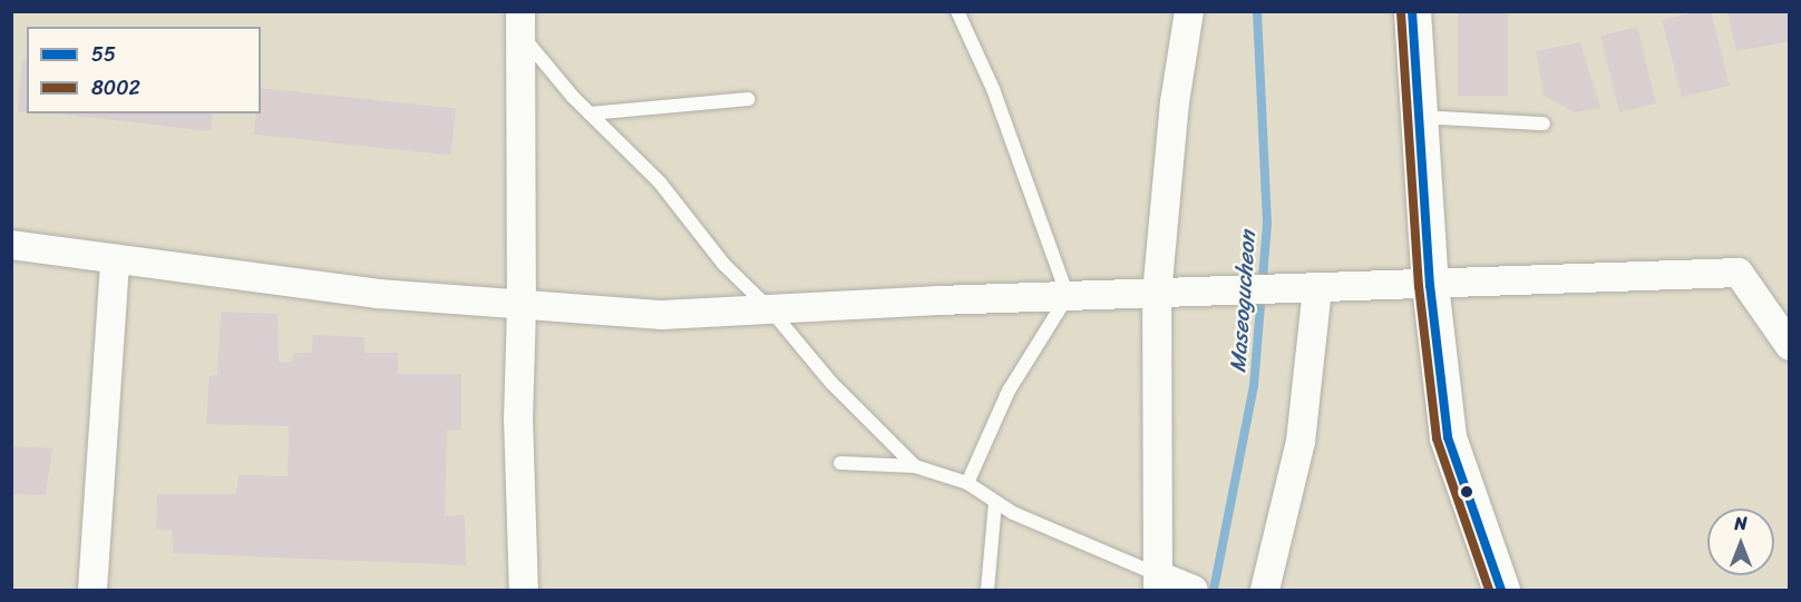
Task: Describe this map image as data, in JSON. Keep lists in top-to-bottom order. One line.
{"water":["Maseogucheon"],"lines":["transit line 55","transit line 8002"],"legend":["55","8002"],"north":"top"}
